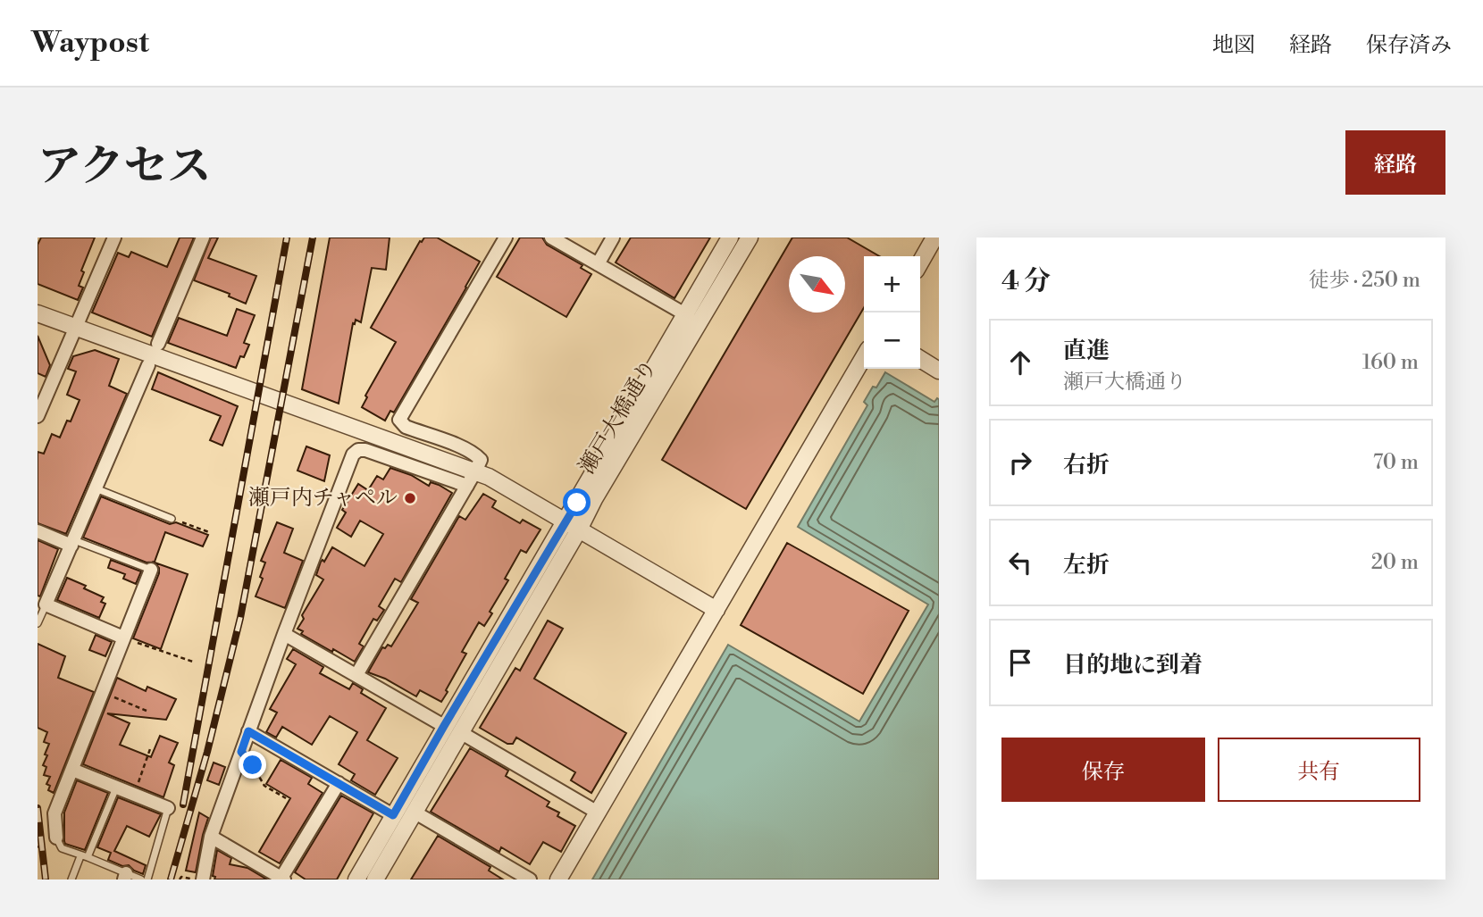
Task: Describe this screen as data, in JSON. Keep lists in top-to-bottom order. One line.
{"streets":{"street":["瀬戸大橋通り"]},"places":["瀬戸内チャペル"],"north":"bottom right","page":{"header":"Waypost","nav":["地図","経路","保存済み"],"title":"アクセス","buttons":["経路",["保存","共有"]],"heading":["4 分","徒歩 · 250 m"],"map_buttons":["+","−"],"list":[["直進","瀬戸大橋通り","160 m"],["右折","70 m"],["左折","20 m"],"目的地に到着"]}}
